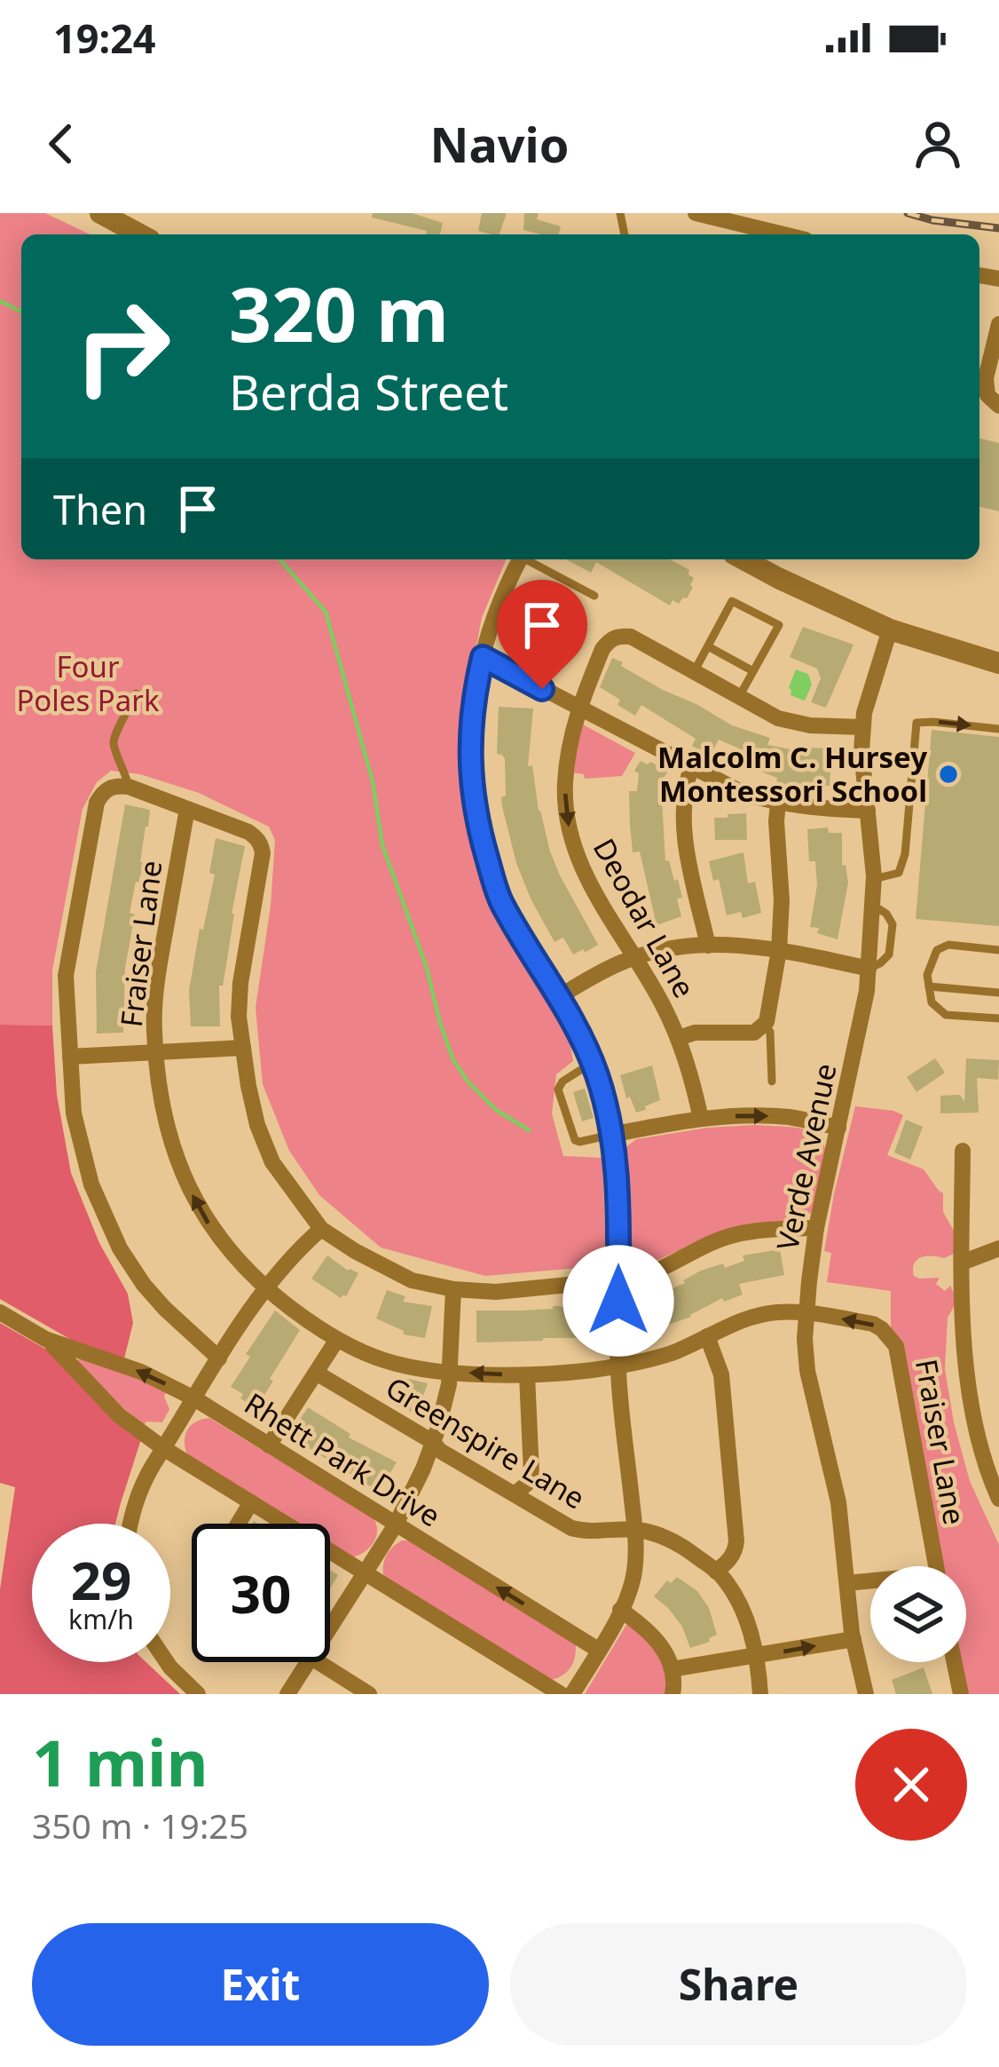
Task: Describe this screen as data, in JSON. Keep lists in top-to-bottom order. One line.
{"streets":{"street":["Deodar Lane","Fraiser Lane","Verde Avenue","Greenspire Lane","Rhett Park Drive"]},"crossings":[["Deodar Lane","Verde Avenue"],["Fraiser Lane","Verde Avenue"]],"parks":["Four Poles Park"],"places":["Malcolm C. Hursey Montessori School"],"page":{"status":"19:24","header":"Navio","turn":["320 m","Berda Street"],"then":"Then","speed":"29 km/h","limit":"30","heading":["1 min","350 m · 19:25"],"buttons":["Exit","Share"]}}
